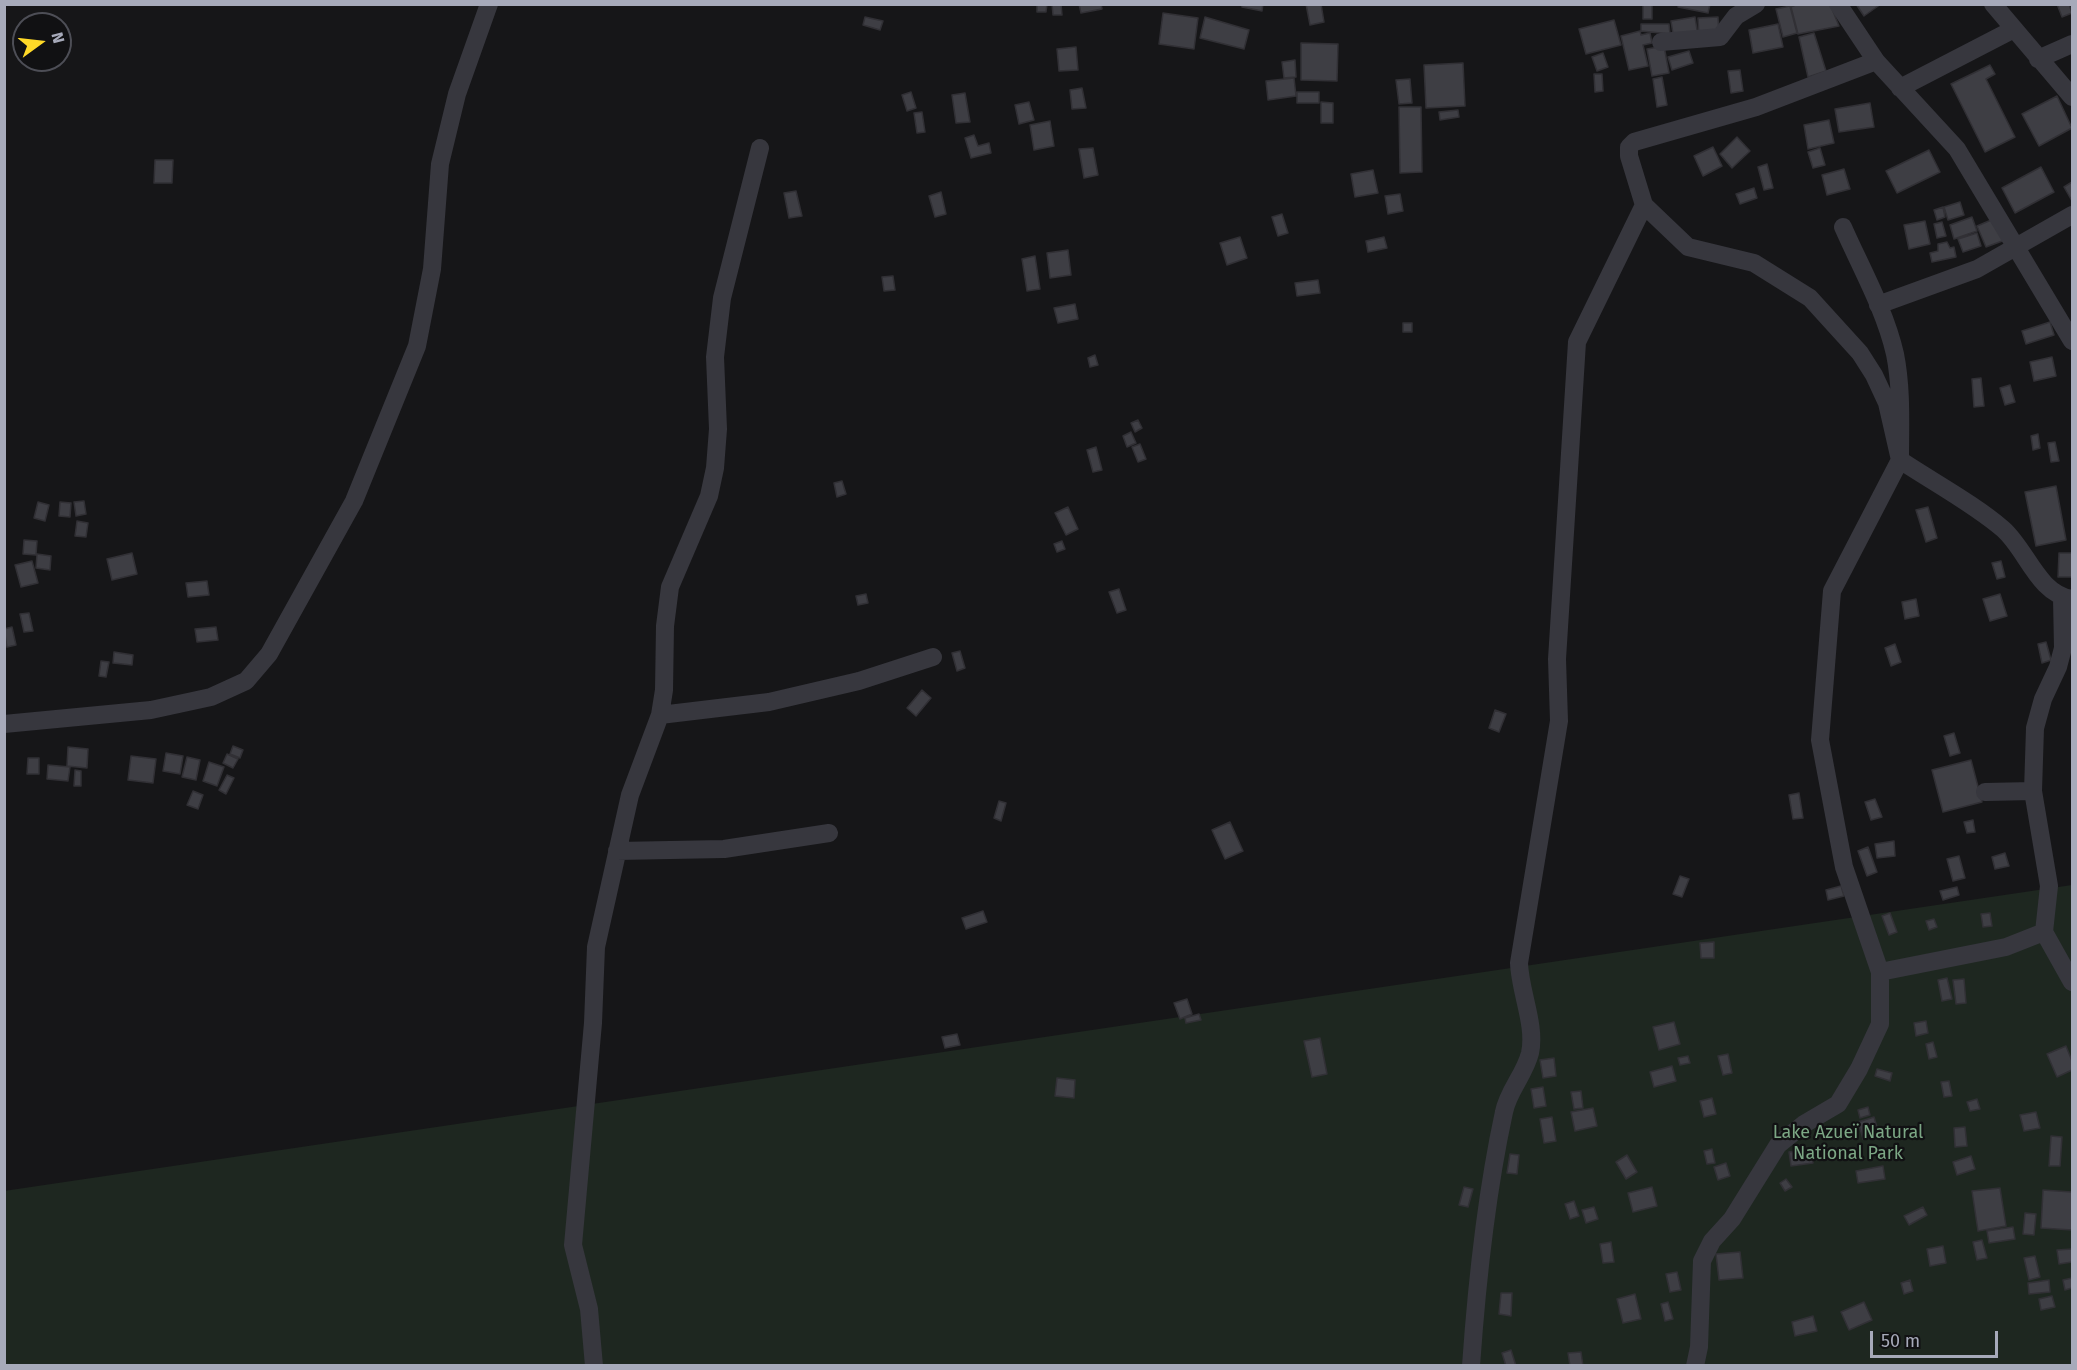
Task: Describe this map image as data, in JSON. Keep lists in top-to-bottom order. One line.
{"parks":["Lake Azueï Natural National Park"],"scale_bar":"50 m","north":"right"}
